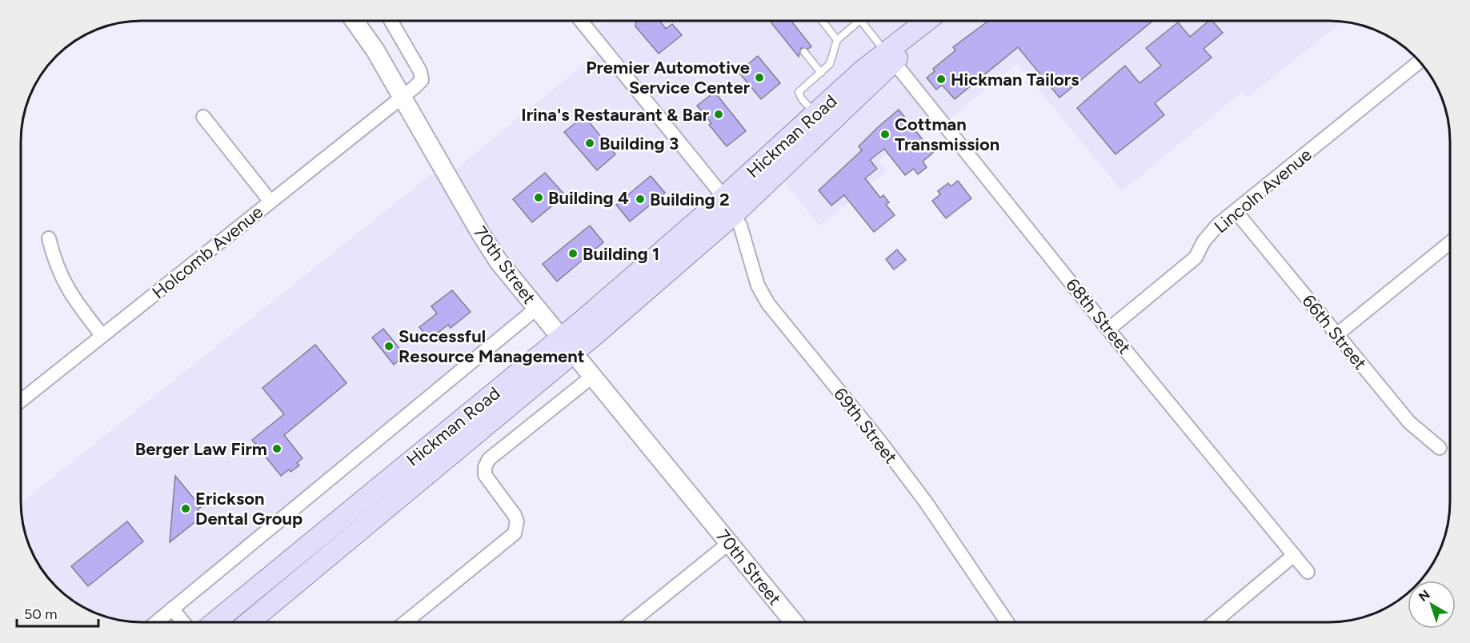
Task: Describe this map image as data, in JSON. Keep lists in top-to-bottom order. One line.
{"streets":{"main road":["Hickman Road"],"street":["Lincoln Avenue","Holcomb Avenue","70th Street","68th Street","66th Street","69th Street"]},"crossings":[["Hickman Road","70th Street"],["Hickman Road","68th Street"],["Hickman Road","69th Street"],["Lincoln Avenue","68th Street"],["Lincoln Avenue","66th Street"],["Holcomb Avenue","70th Street"]],"places":["Premier Automotive Service Center","Hickman Tailors","Irina's Restaurant & Bar","Cottman Transmission","Building 3","Building 4","Building 2","Building 1","Successful Resource Management","Berger Law Firm","Erickson Dental Group"],"scale_bar":"50 m","north":"top left"}
